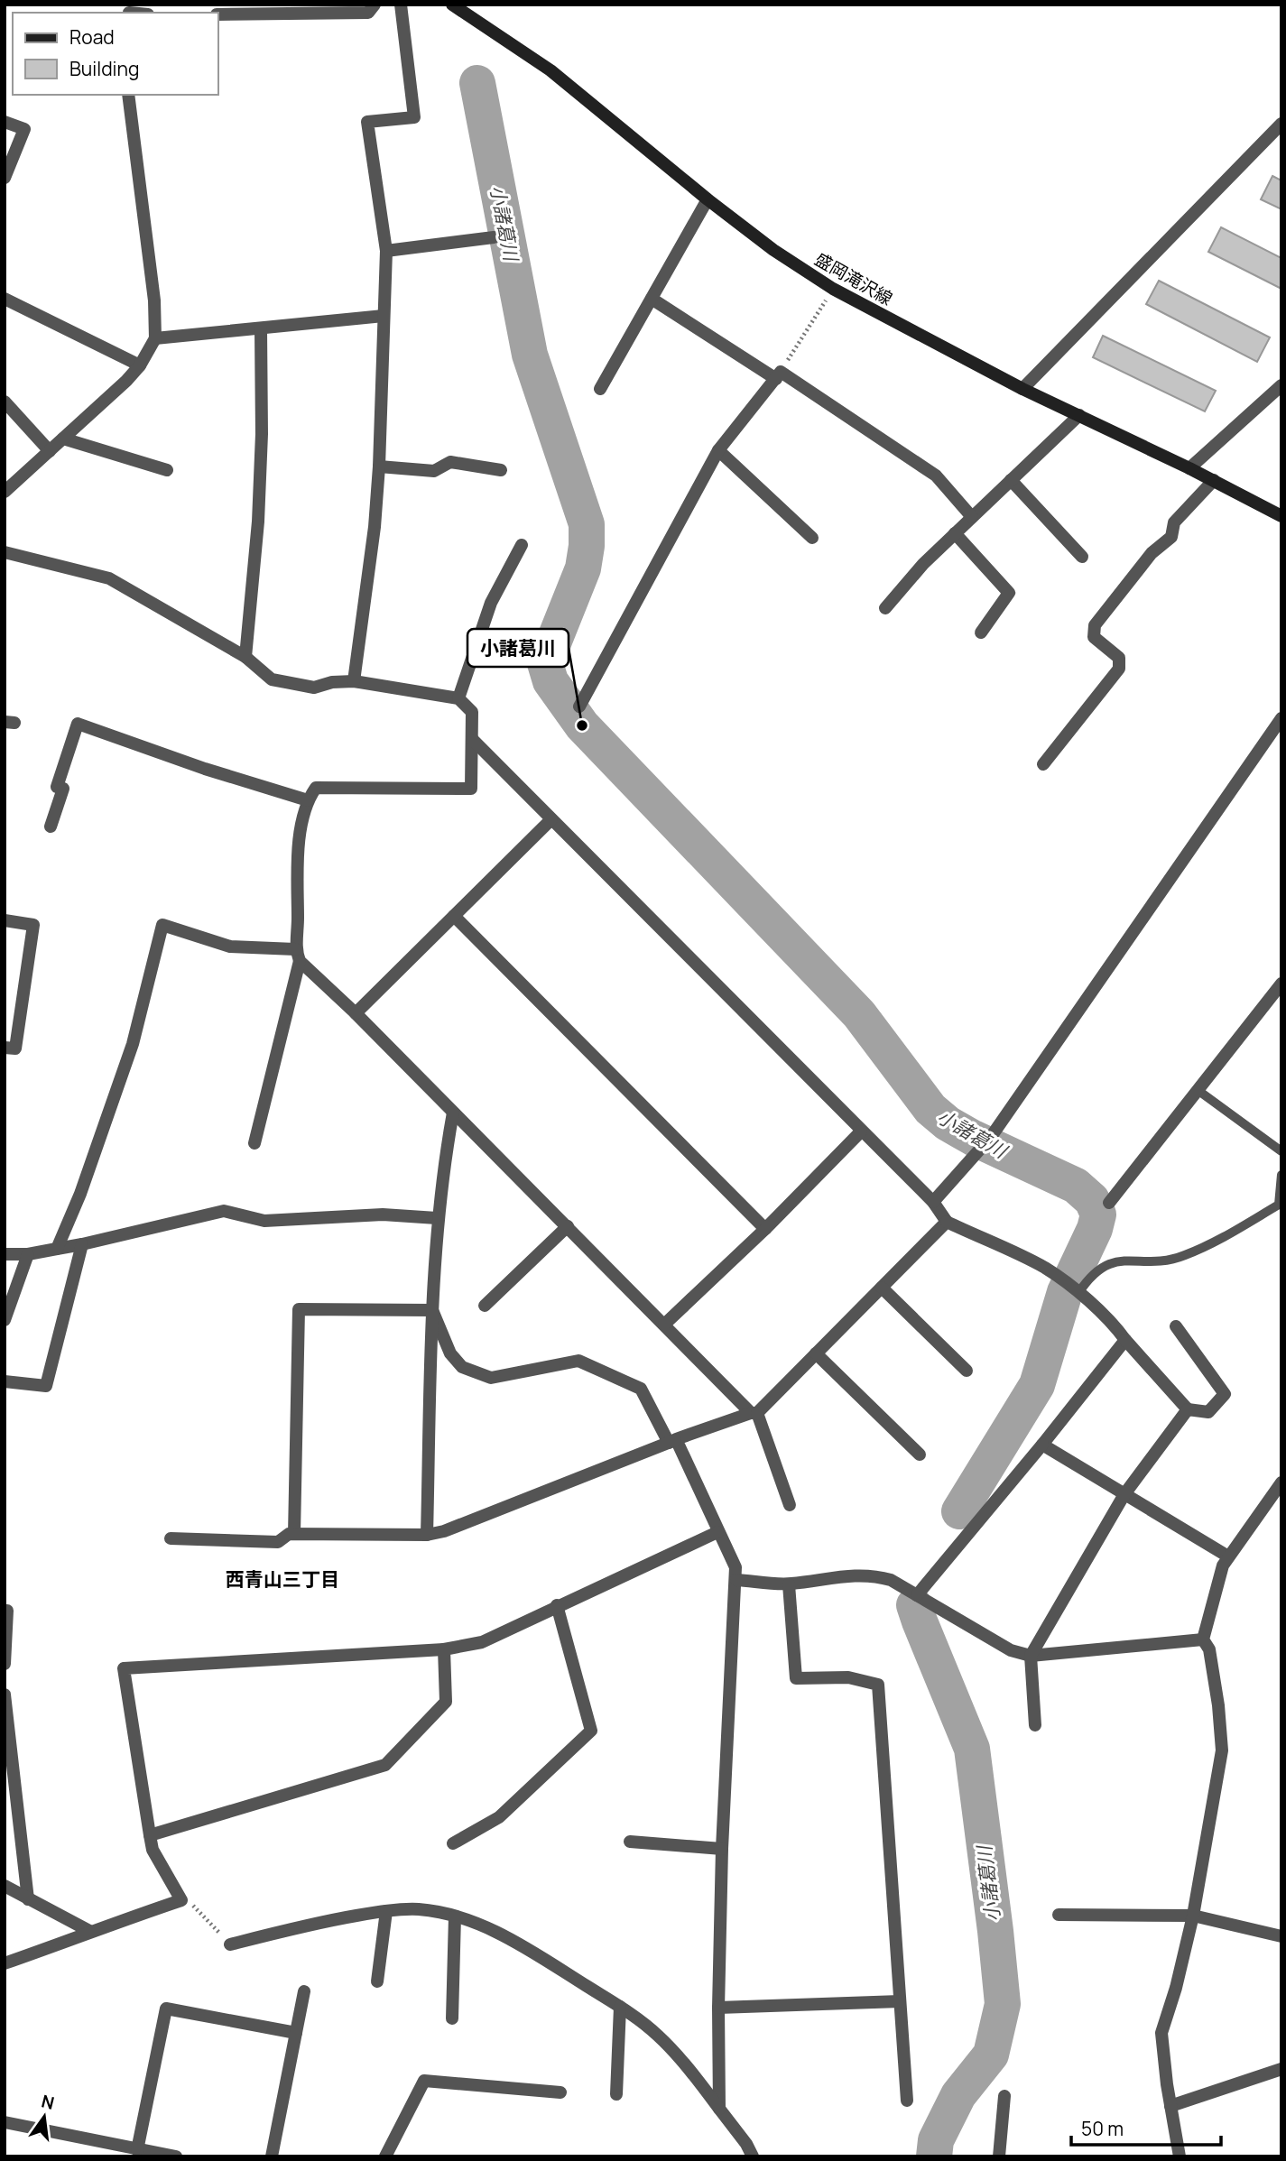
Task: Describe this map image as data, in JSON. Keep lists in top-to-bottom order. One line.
{"streets":{"main road":["盛岡滝沢線"]},"districts":["西青山三丁目"],"water":["小諸葛川"],"places":["小諸葛川"],"legend":["Road","Building"],"scale_bar":"50 m","north":"top"}
